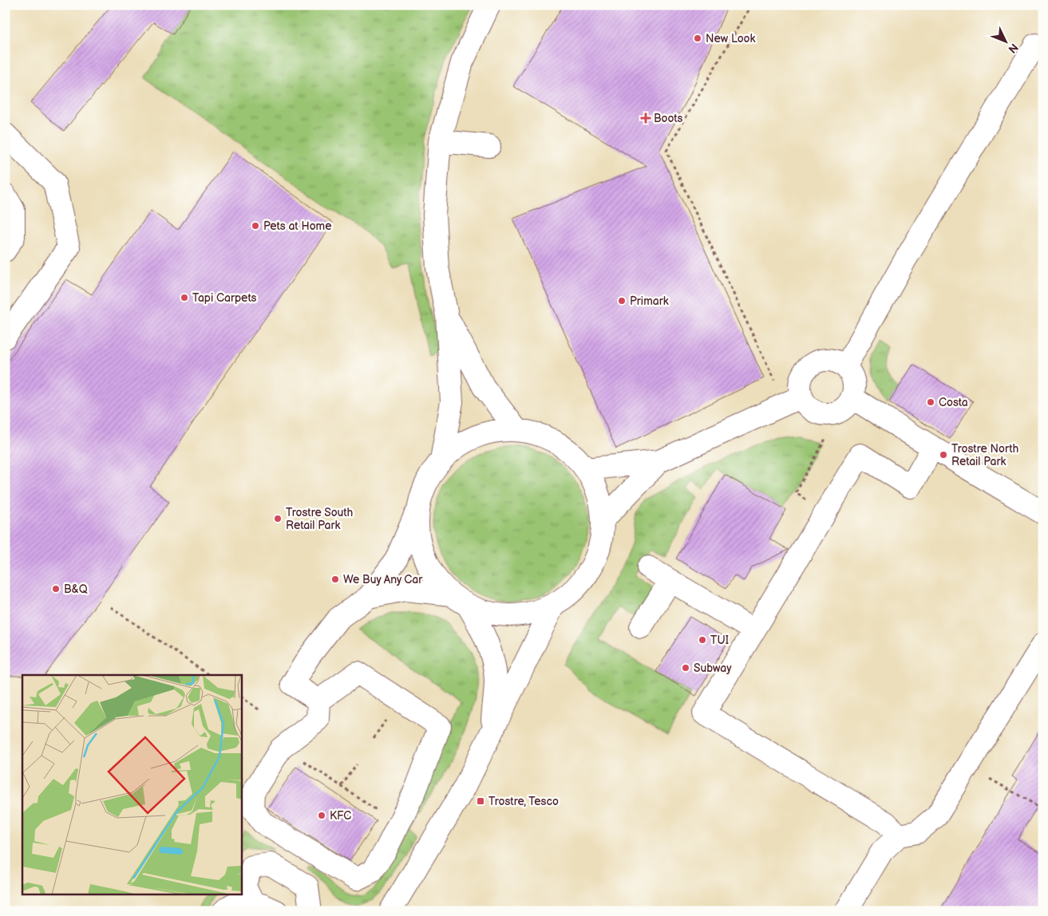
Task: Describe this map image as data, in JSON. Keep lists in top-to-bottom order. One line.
{"places":{"other":["New Look","Pets at Home","Tapi Carpets","Primark","Costa","Trostre North Retail Park","Trostre South Retail Park","We Buy Any Car","B&Q","TUI","Subway","KFC"],"health":["Boots"],"transit":["Trostre, Tesco"]},"north":"bottom right"}
